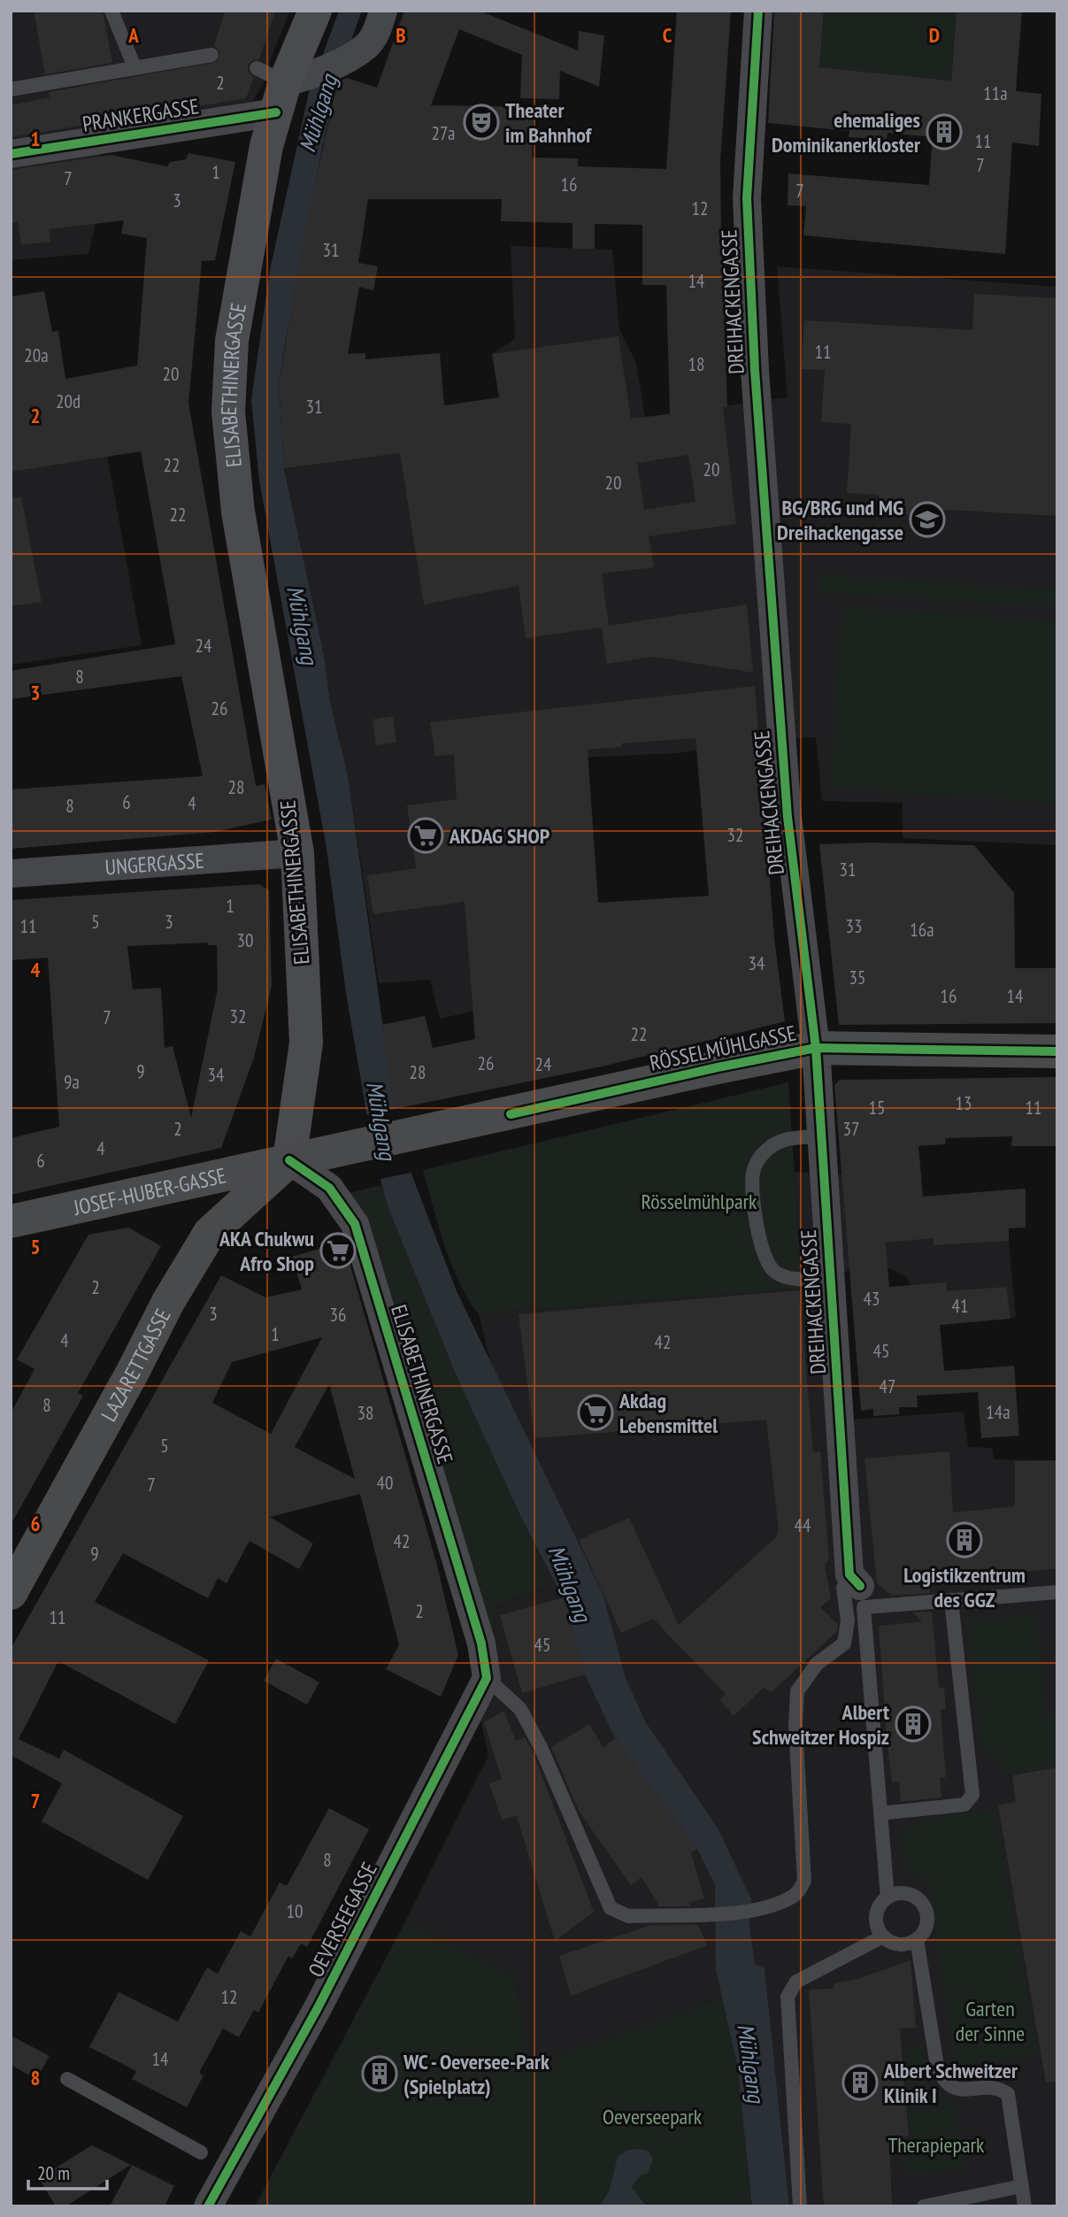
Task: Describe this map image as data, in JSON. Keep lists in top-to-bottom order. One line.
{"streets":{"main road":["ELISABETHINERGASSE","RÖSSELMÜHLGASSE","JOSEF-HUBER-GASSE","LAZARETTGASSE"],"street":["PRANKERGASSE","DREIHACKENGASSE","UNGERGASSE","OEVERSEEGASSE"]},"crossings":[["PRANKERGASSE","ELISABETHINERGASSE"],["DREIHACKENGASSE","RÖSSELMÜHLGASSE"],["ELISABETHINERGASSE","UNGERGASSE"],["ELISABETHINERGASSE","RÖSSELMÜHLGASSE"],["ELISABETHINERGASSE","JOSEF-HUBER-GASSE"],["ELISABETHINERGASSE","LAZARETTGASSE"],["ELISABETHINERGASSE","OEVERSEEGASSE"],["RÖSSELMÜHLGASSE","JOSEF-HUBER-GASSE"],["RÖSSELMÜHLGASSE","LAZARETTGASSE"],["JOSEF-HUBER-GASSE","LAZARETTGASSE"]],"water":["Mühlgang"],"parks":["Rösselmühlpark","Garten der Sinne","Oeverseepark","Therapiepark"],"places":{"theatre":["Theater im Bahnhof"],"building":["ehemaliges Dominikanerkloster","Logistikzentrum des GGZ","Albert Schweitzer Hospiz","WC - Oeversee-Park (Spielplatz)","Albert Schweitzer Klinik I"],"school or university":["BG/BRG und MG Dreihackengasse"],"supermarket":["AKDAG SHOP","AKA Chukwu Afro Shop","Akdag Lebensmittel"]},"house_numbers":["2","11a","27a","11","7","1","7","16","7","3","12","31","14","11","20a","18","20","20d","31","22","20","20","22","24","8","26","28","6","4","8","32","31","1","5","3","11","33","16a","30","34","35","16","14","32","7","22","26","24","9","28","34","9a","13","15","11","2","37","4","6","2","43","41","3","36","1","4","42","45","47","8","14a","38","5","40","7","44","42","9","2","11","45","8","10","12","14"],"scale_bar":"20 m","grid":{"columns":["A","B","C","D"],"rows":["1","2","3","4","5","6","7","8"]}}
